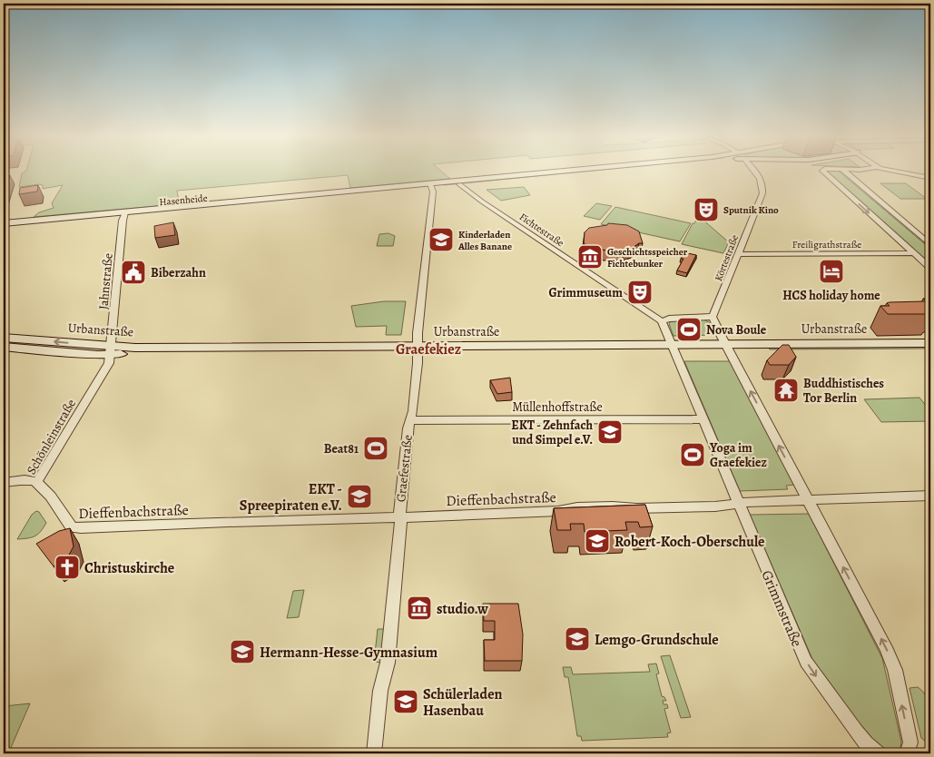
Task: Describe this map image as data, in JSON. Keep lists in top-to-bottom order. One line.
{"streets":{"main road":["Hasenheide","Urbanstraße"],"street":["Fichtestraße","Freiligrathstraße","Körtestraße","Jahnstraße","Müllenhoffstraße","Schönleinstraße","Graefestraße","Dieffenbachstraße","Grimmstraße"]},"crossings":[["Hasenheide","Fichtestraße"],["Hasenheide","Jahnstraße"],["Hasenheide","Graefestraße"],["Freiligrathstraße","Körtestraße"],["Jahnstraße","Urbanstraße"],["Jahnstraße","Schönleinstraße"],["Urbanstraße","Schönleinstraße"],["Urbanstraße","Graefestraße"],["Urbanstraße","Grimmstraße"],["Müllenhoffstraße","Graefestraße"],["Müllenhoffstraße","Grimmstraße"],["Schönleinstraße","Dieffenbachstraße"],["Graefestraße","Dieffenbachstraße"],["Dieffenbachstraße","Grimmstraße"]],"districts":["Graefekiez"],"places":{"theatre":["Sputnik Kino","Grimmuseum"],"school or university":["Kinderladen Alles Banane","EKT - Zehnfach und Simpel e.V.","EKT - Spreepiraten e.V.","Robert-Koch-Oberschule","Lemgo-Grundschule","Hermann-Hesse-Gymnasium","Schülerladen Hasenbau"],"museum":["Geschichtsspeicher Fichtebunker","studio.w"],"hotel":["HCS holiday home"],"public building":["Biberzahn"],"sports":["Nova Boule","Beat81","Yoga im Graefekiez"],"temple":["Buddhistisches Tor Berlin"],"church":["Christuskirche"]}}
